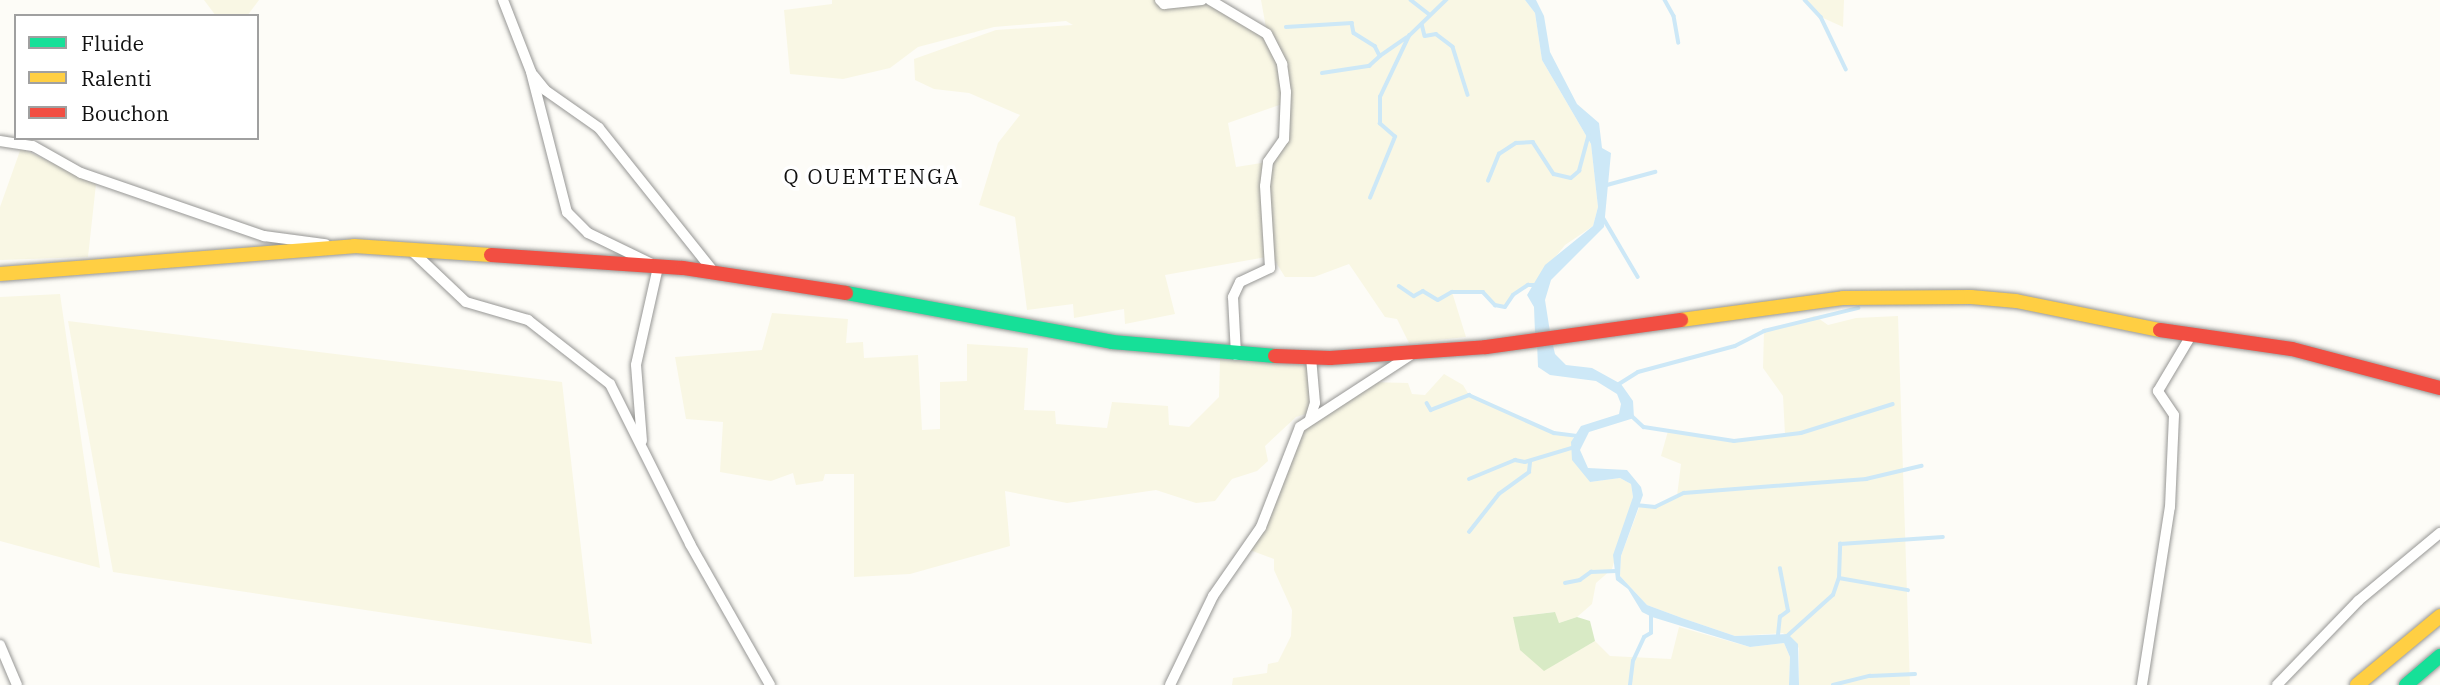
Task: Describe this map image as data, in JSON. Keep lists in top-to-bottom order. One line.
{"districts":["Q OUEMTENGA"],"legend":["Fluide","Ralenti","Bouchon"]}
